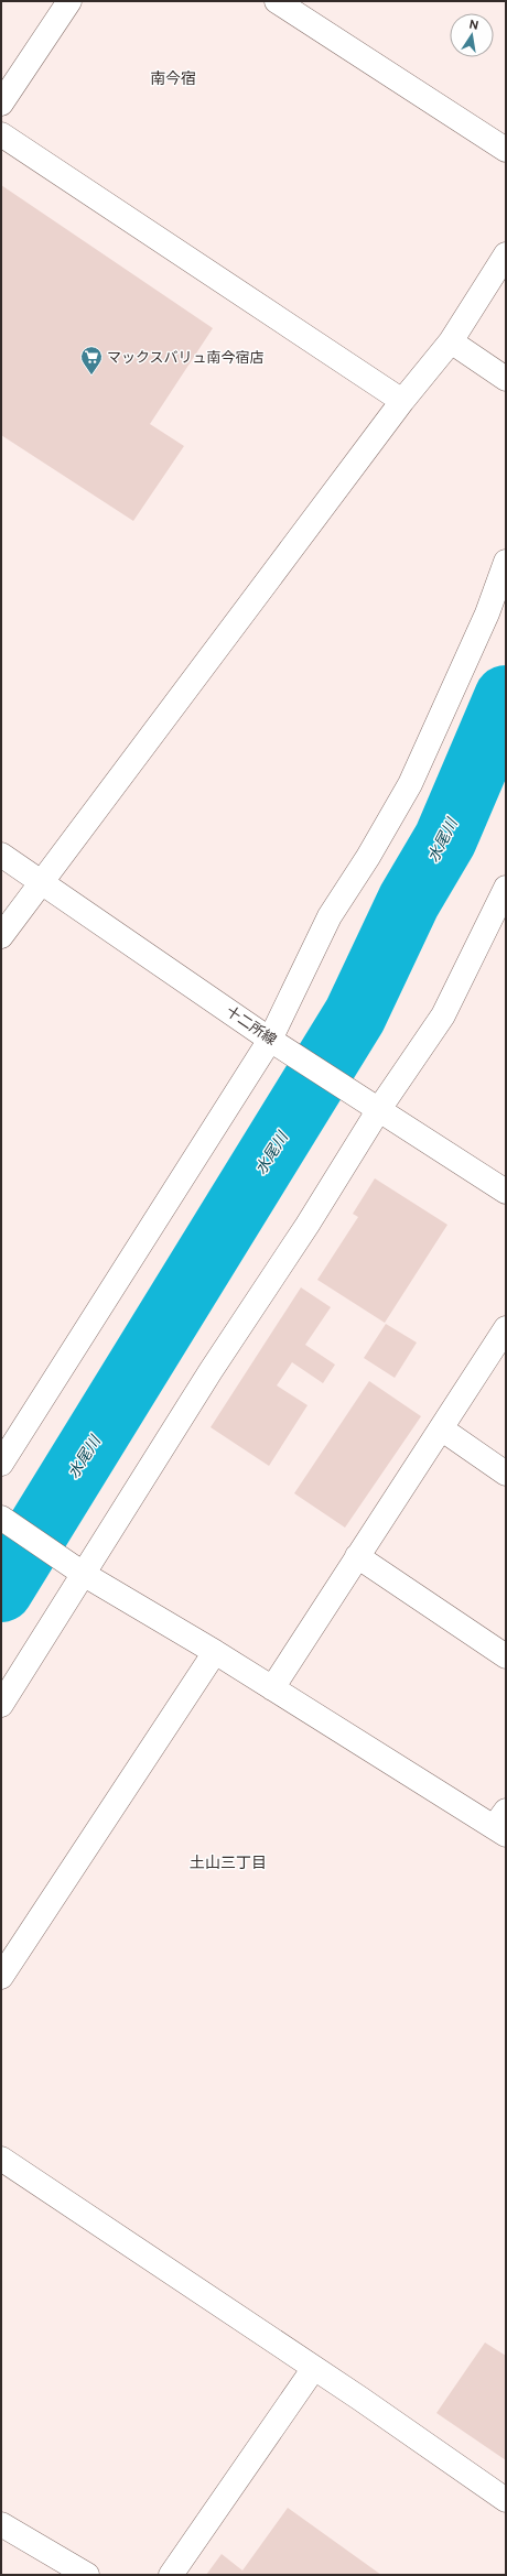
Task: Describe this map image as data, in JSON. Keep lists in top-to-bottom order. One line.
{"streets":{"street":["十二所線"]},"districts":["南今宿","土山三丁目"],"water":["水尾川"],"places":{"supermarket":["マックスバリュ南今宿店"]},"north":"top"}
